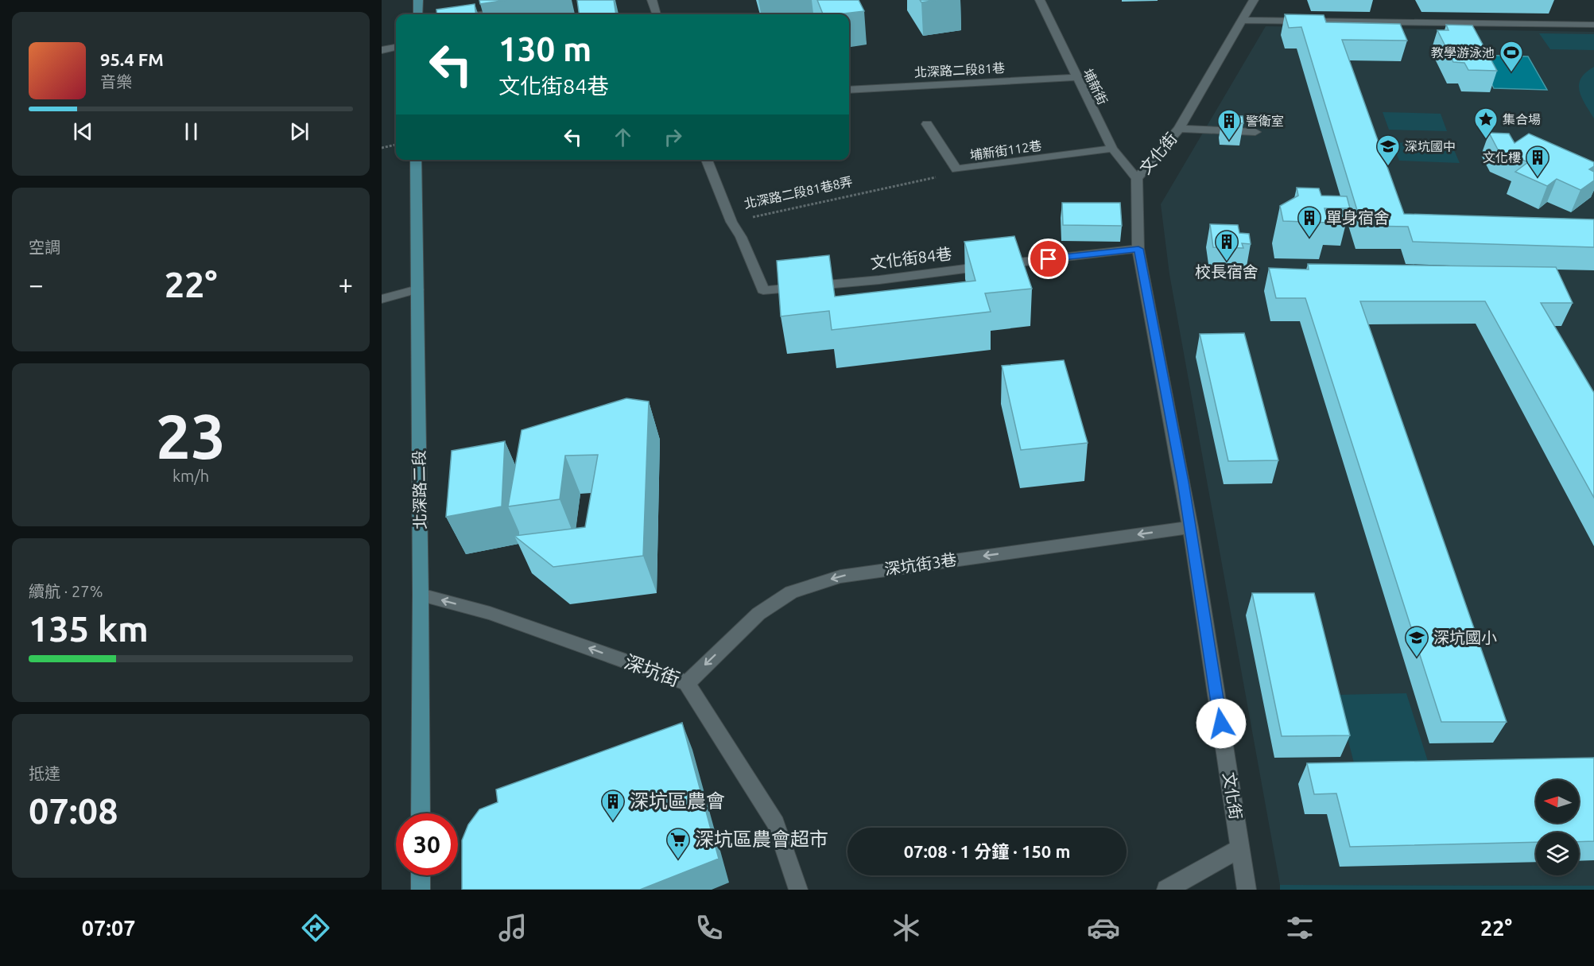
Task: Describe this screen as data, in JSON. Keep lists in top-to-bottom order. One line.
{"streets":{"main road":["北深路二段"],"street":["北深路二段81巷","埔新街","埔新街112巷","文化街","北深路二段81巷8弄","文化街84巷","深坑街3巷","深坑街"]},"crossings":[["北深路二段81巷","埔新街"],["埔新街","埔新街112巷"],["埔新街","文化街"],["文化街","文化街84巷"],["文化街","深坑街3巷"],["北深路二段81巷8弄","文化街84巷"],["北深路二段","深坑街"],["深坑街3巷","深坑街"]],"one_way":["深坑街3巷","深坑街"],"places":{"sports":["教學游泳池"],"place":["集合場"],"building":["警衛室","文化樓","單身宿舍","校長宿舍","深坑區農會"],"school or university":["深坑國中","深坑國小"],"supermarket":["深坑區農會超市"]},"north":"left","page":{"turn":["130 m","文化街84巷"],"song":["95.4 FM","音樂"],"tile":["空調",["23","km/h"],["續航 · 27%","135 km"],["抵達","07:08"]],"heat":["−","22°","+"],"limit":"30","trip":"07:08 · 1 分鐘 · 150 m","tabs":["07:07","22°"]}}
